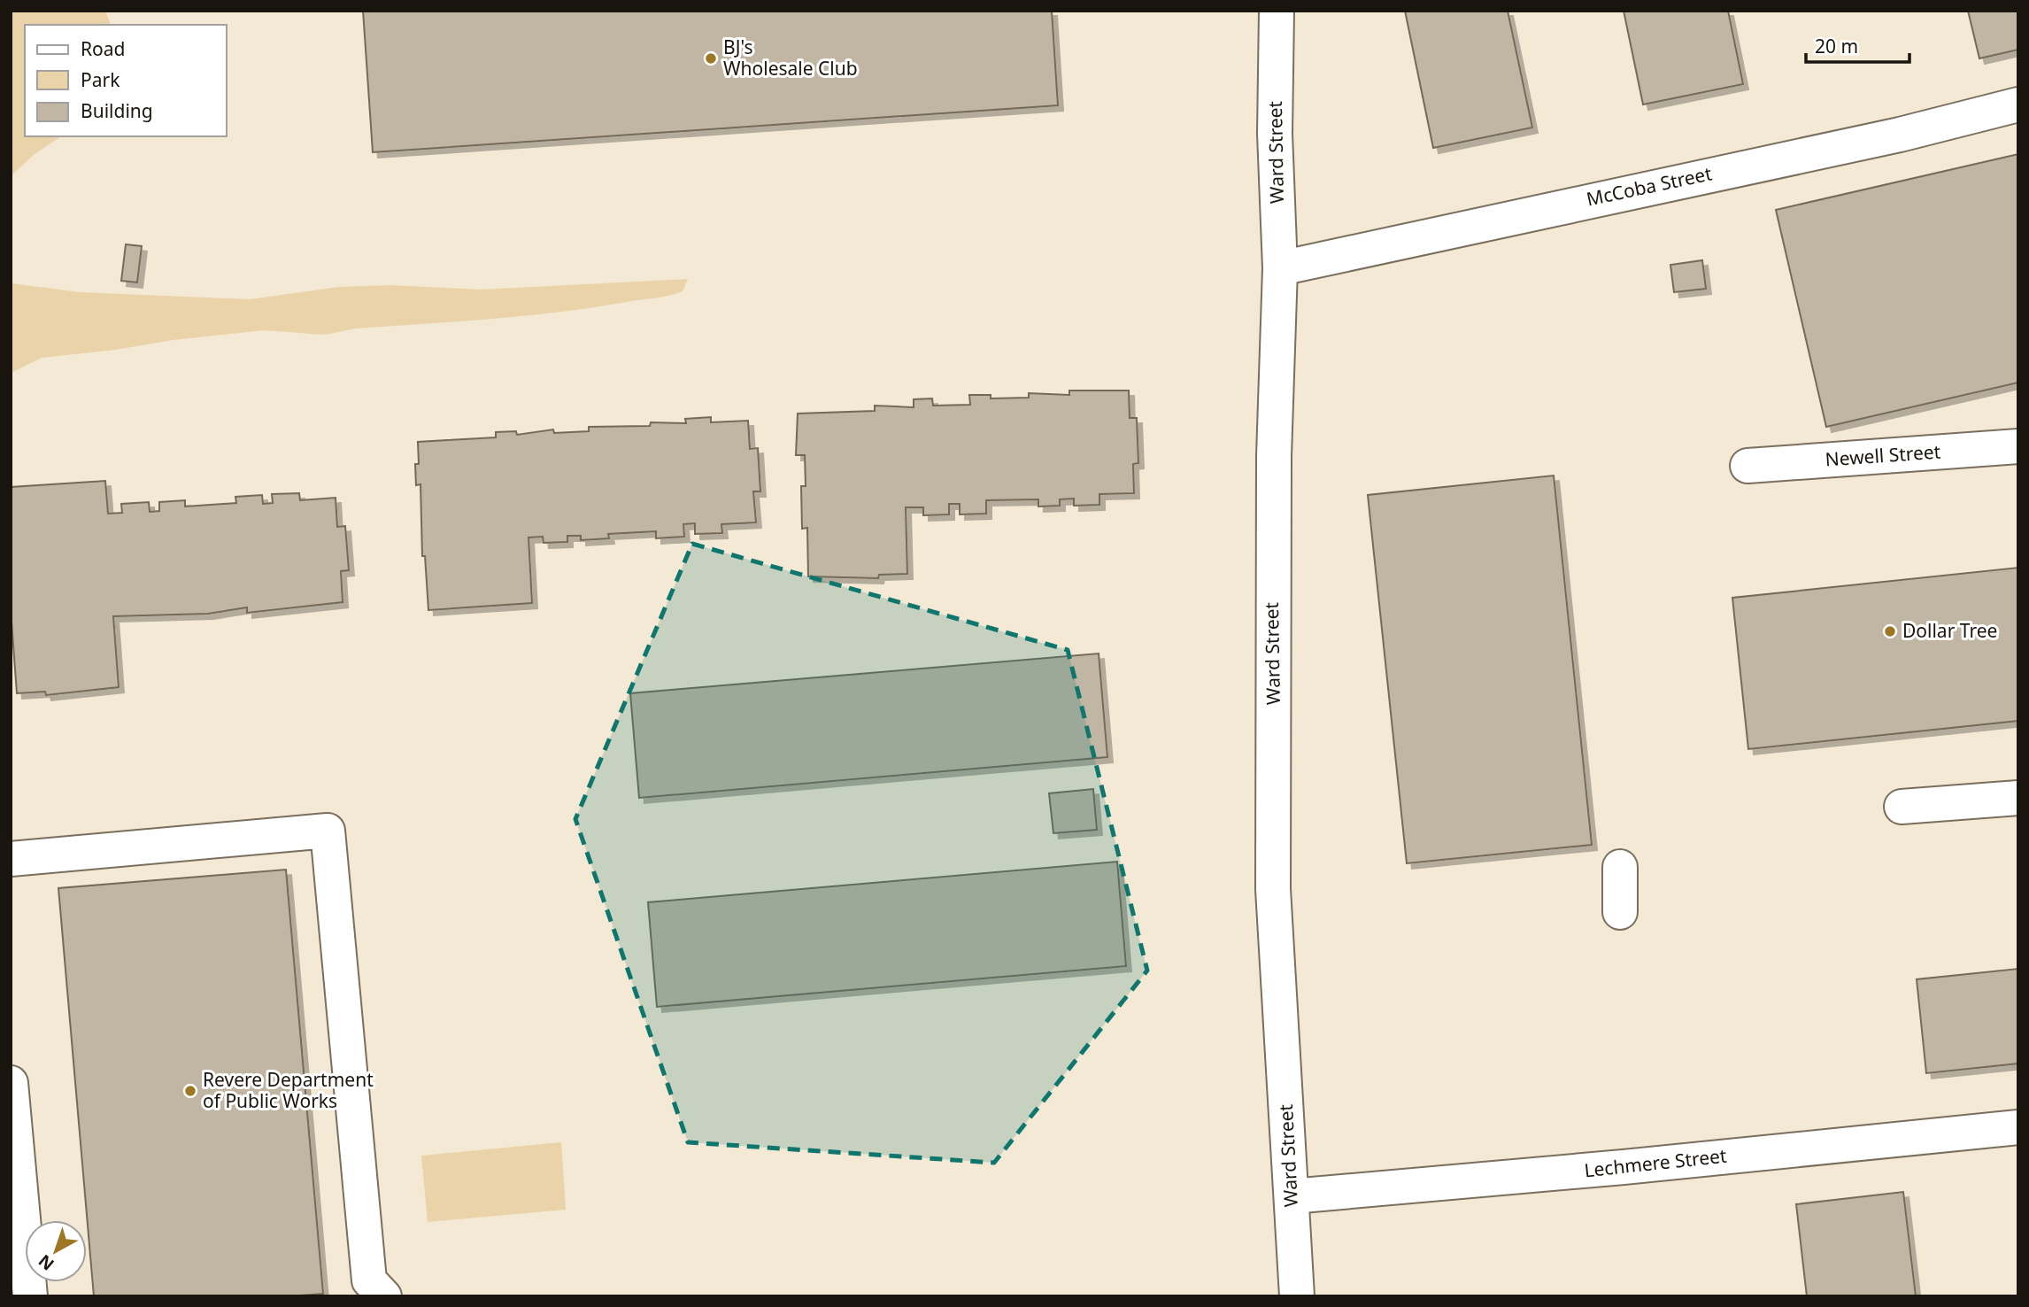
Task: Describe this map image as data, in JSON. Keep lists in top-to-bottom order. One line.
{"streets":{"street":["Ward Street","McCoba Street","Newell Street","Lechmere Street"]},"crossings":[["Ward Street","McCoba Street"],["Ward Street","Lechmere Street"]],"places":["BJ's Wholesale Club","Dollar Tree","Revere Department of Public Works"],"legend":["Road","Park","Building"],"scale_bar":"20 m","north":"bottom left"}
